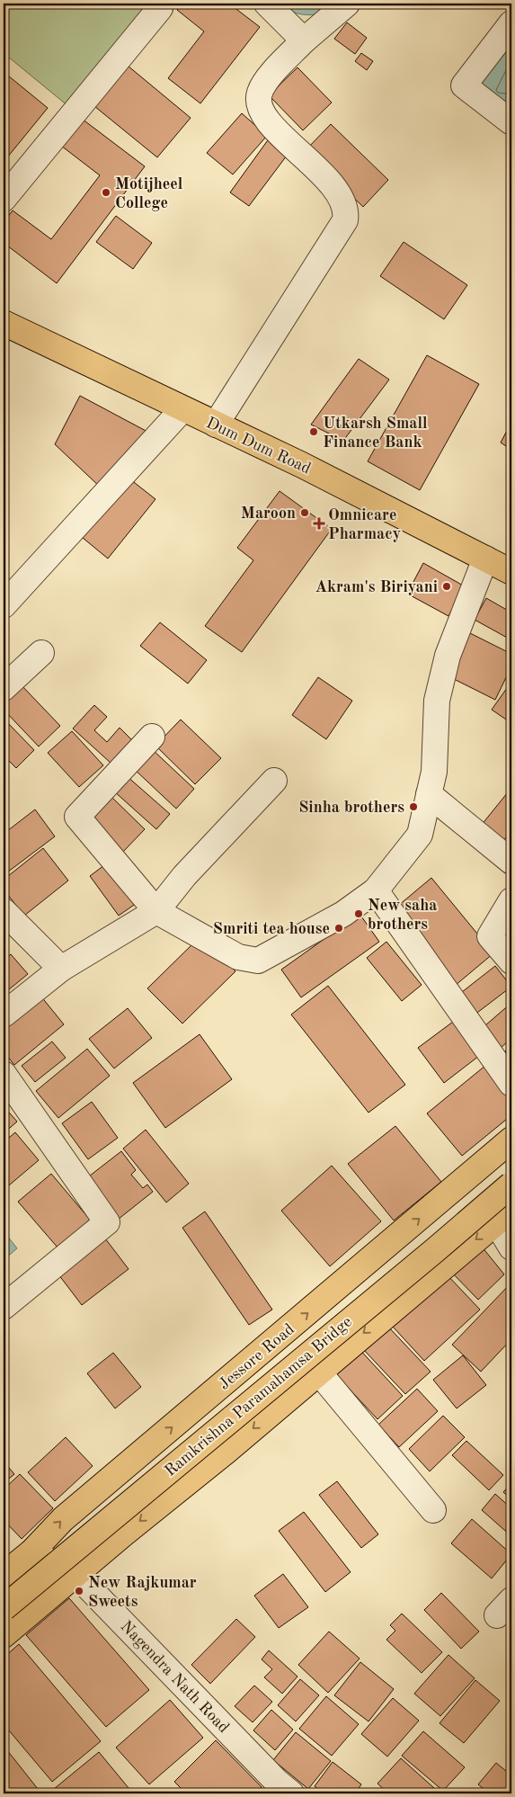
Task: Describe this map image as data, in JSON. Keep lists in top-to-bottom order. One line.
{"streets":{"main road":["Dum Dum Road","Jessore Road","Ramkrishna Paramahamsa Bridge"],"street":["Nagendra Nath Road"]},"crossings":[["Jessore Road","Nagendra Nath Road"]],"places":{"other":["Motijheel College","Utkarsh Small Finance Bank","Maroon","Akram's Biriyani","Sinha brothers","New saha brothers","Smriti tea house","New Rajkumar Sweets"],"health":["Omnicare Pharmacy"]}}
